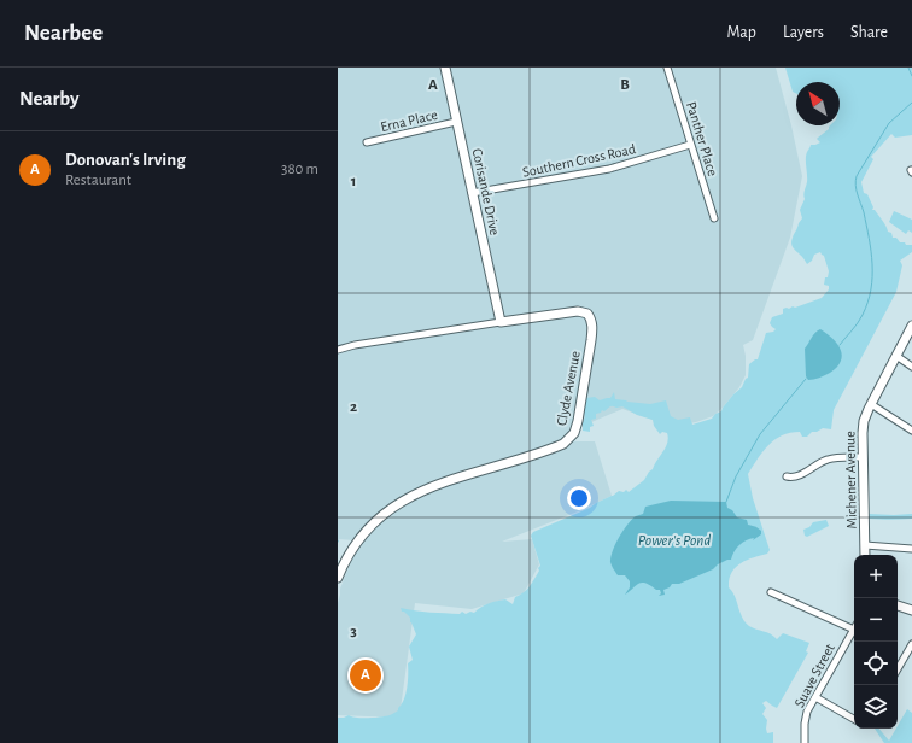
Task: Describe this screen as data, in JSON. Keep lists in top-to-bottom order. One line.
{"streets":{"street":["Erna Place","Panther Place","Southern Cross Road","Corisande Drive","Clyde Avenue","Michener Avenue","Suave Street"]},"crossings":[["Erna Place","Corisande Drive"],["Panther Place","Southern Cross Road"],["Southern Cross Road","Corisande Drive"],["Corisande Drive","Clyde Avenue"]],"water":["Power's Pond"],"north":"top left","page":{"header":"Nearbee","nav":["Map","Layers","Share"],"heading":"Nearby","list":[{"mark":"A","name":"Donovan's Irving","note":"Restaurant","value":"380 m"}],"map_buttons":["+","−"],"pins":"A"},"grid":{"columns":["A","B"],"rows":["1","2","3"]}}
